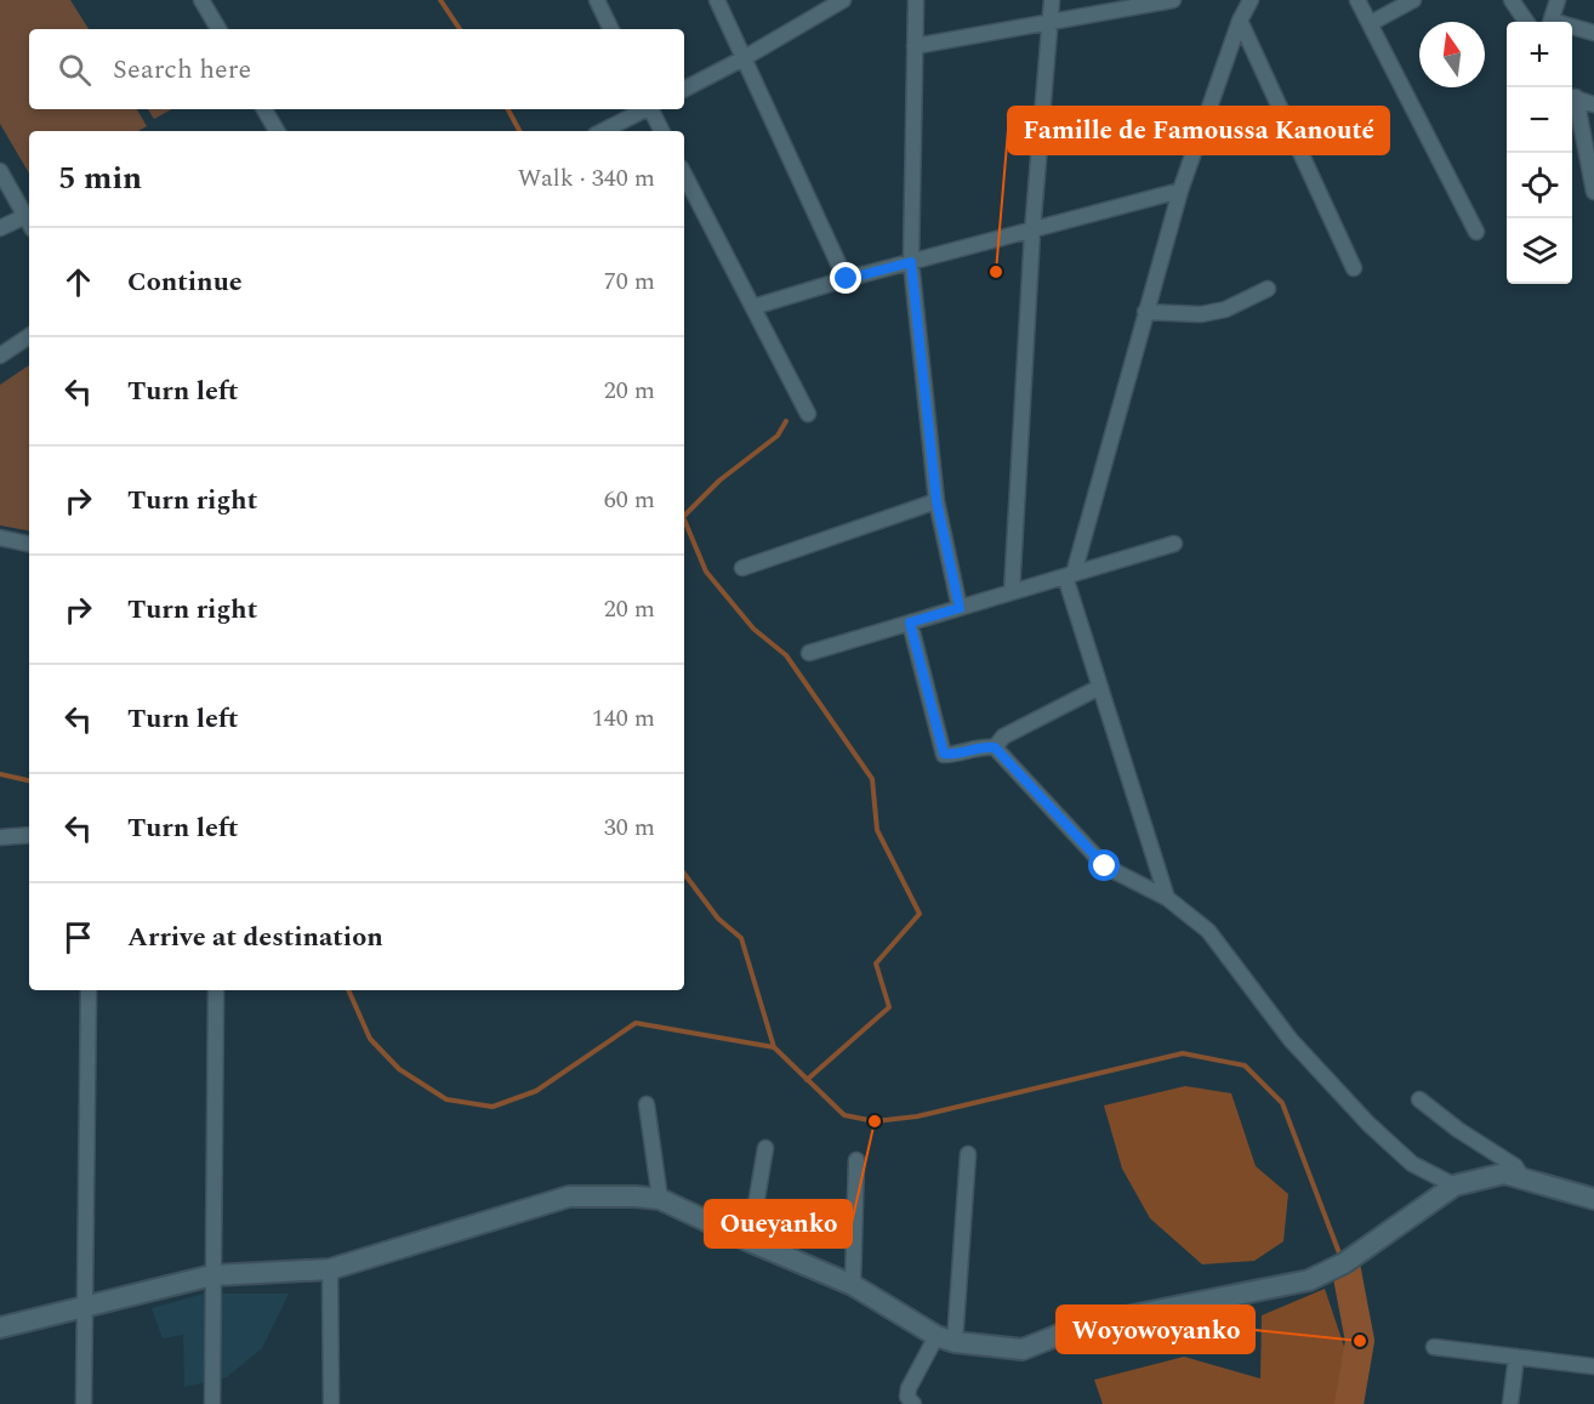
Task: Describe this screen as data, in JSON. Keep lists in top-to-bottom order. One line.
{"places":["Famille de Famoussa Kanouté","Oueyanko","Woyowoyanko"],"north":"top","page":{"map_buttons":["+","−"],"search":"Search here","heading":["5 min","Walk · 340 m"],"list":[["Continue","70 m"],["Turn left","20 m"],["Turn right","60 m"],["Turn right","20 m"],["Turn left","140 m"],["Turn left","30 m"],"Arrive at destination"]}}
